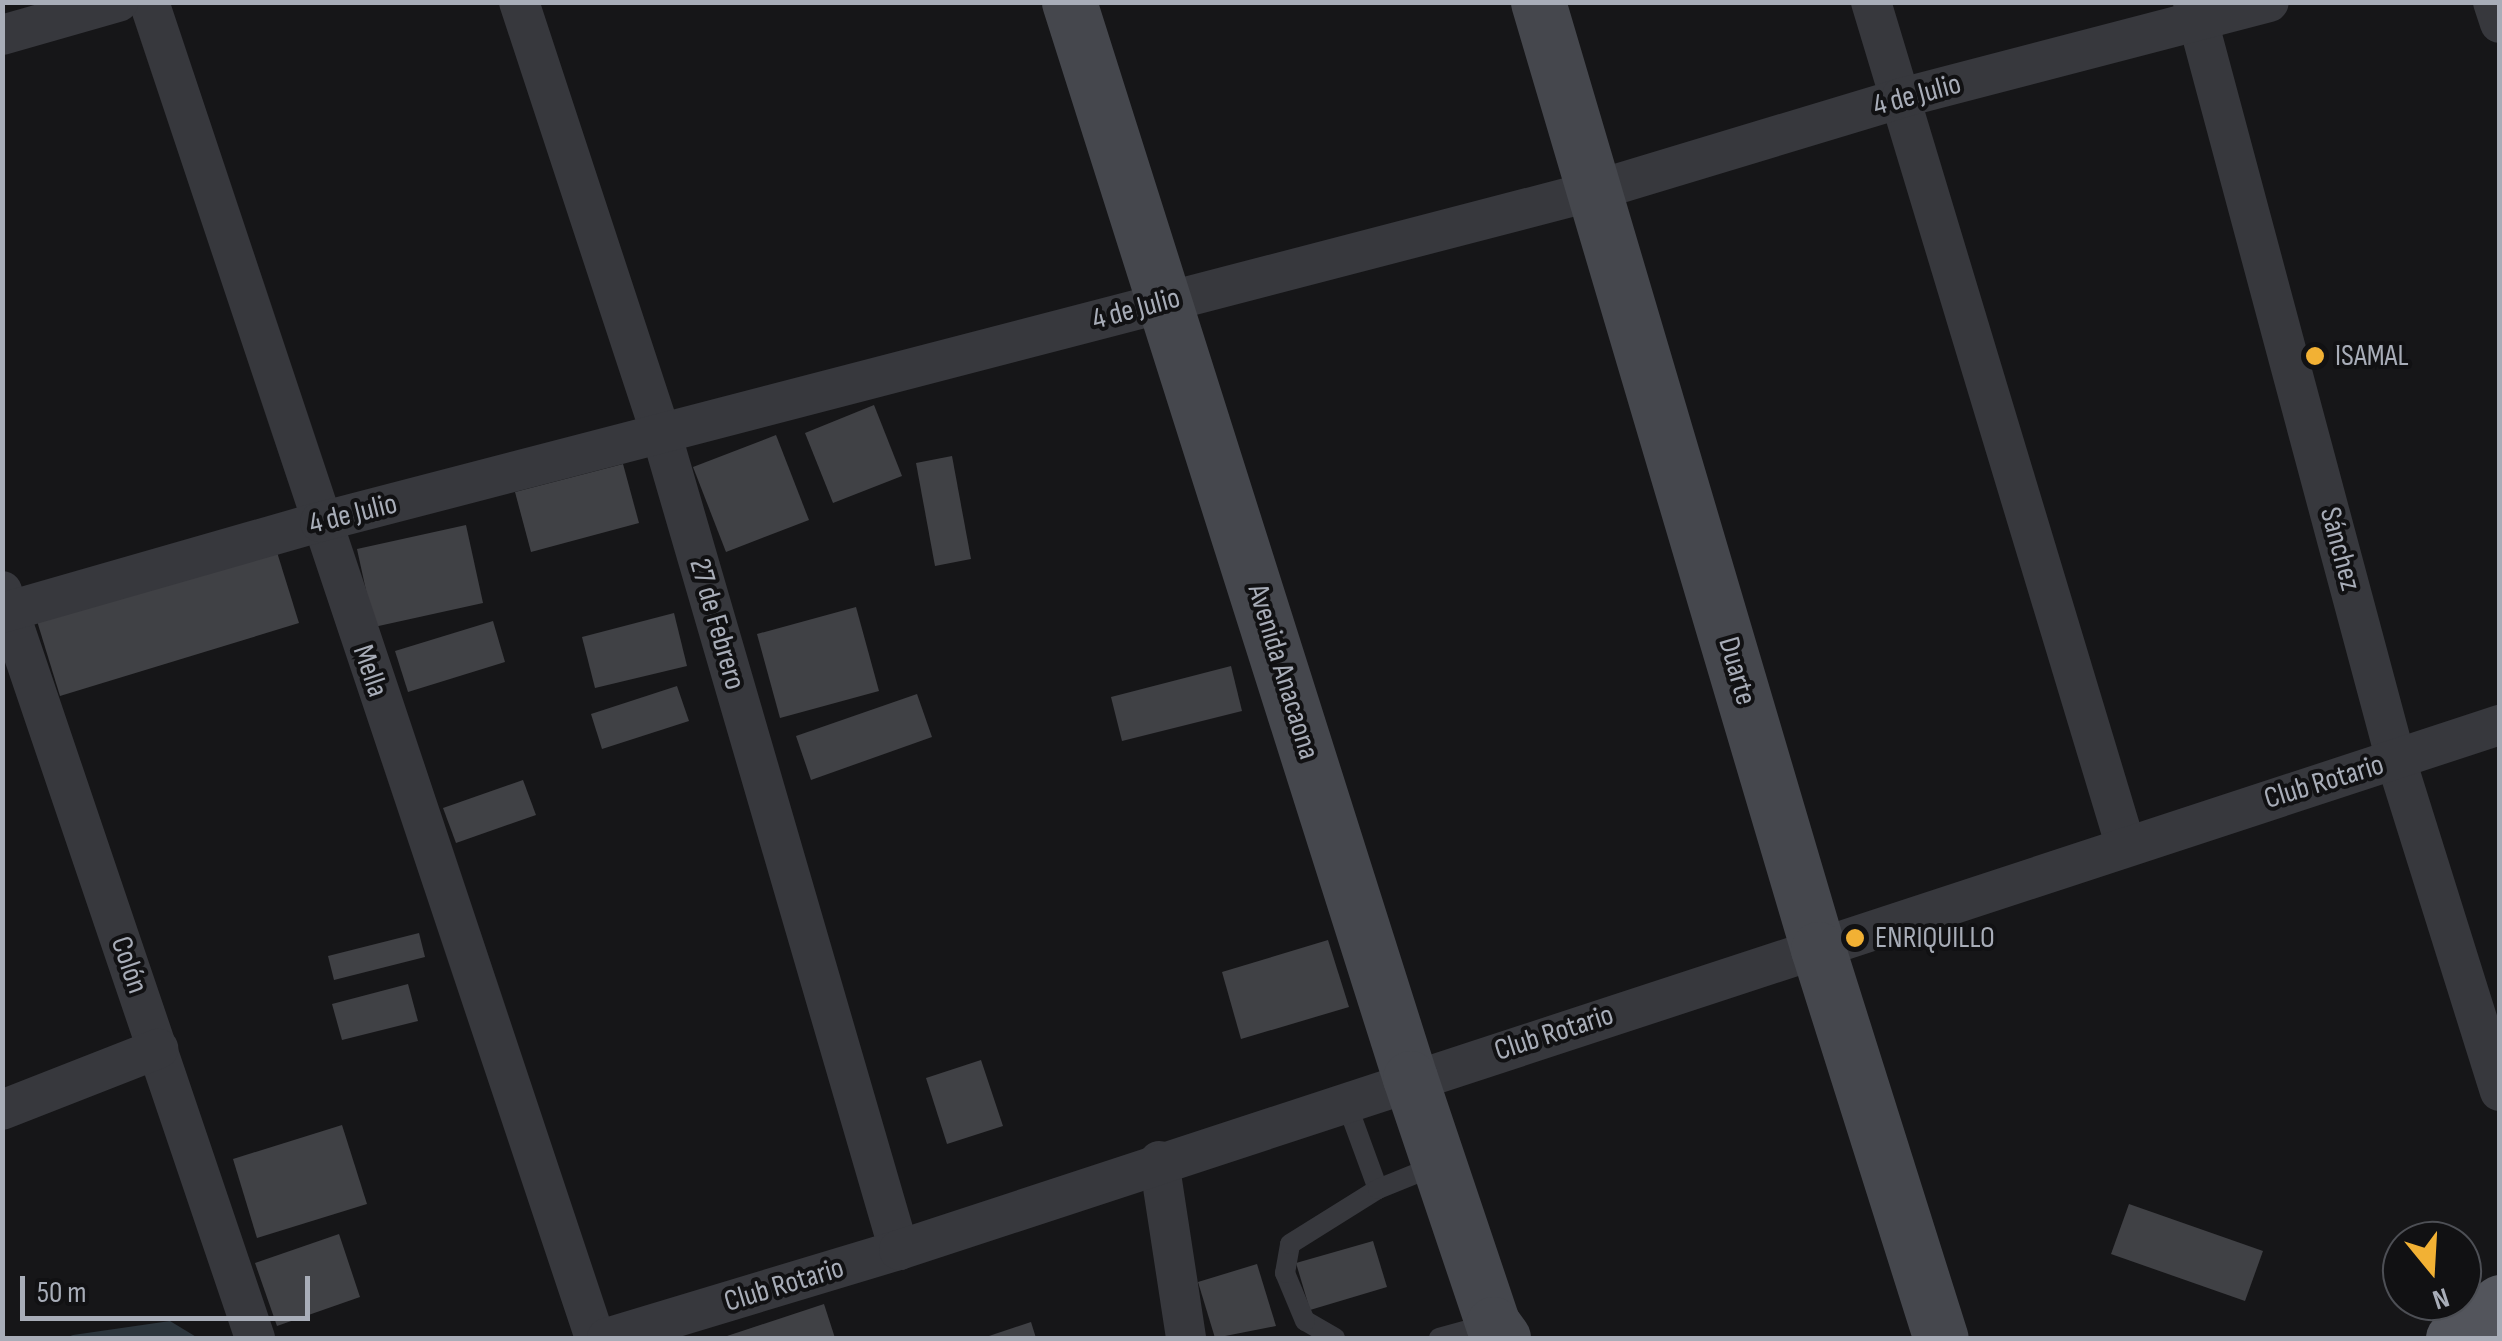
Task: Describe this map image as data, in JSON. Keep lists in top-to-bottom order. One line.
{"streets":{"main road":["Duarte","Avenida Anacaona"],"street":["4 de Julio","Sánchez","27 de Febrero","Mella","Club Rotario","Colón"]},"crossings":[["4 de Julio","Sánchez"],["4 de Julio","27 de Febrero"],["4 de Julio","Mella"],["4 de Julio","Duarte"],["4 de Julio","Avenida Anacaona"],["4 de Julio","Colón"],["Sánchez","Club Rotario"],["27 de Febrero","Club Rotario"],["Duarte","Club Rotario"],["Avenida Anacaona","Club Rotario"]],"places":["ISAMAL","ENRIQUILLO"],"scale_bar":"50 m","north":"bottom"}
